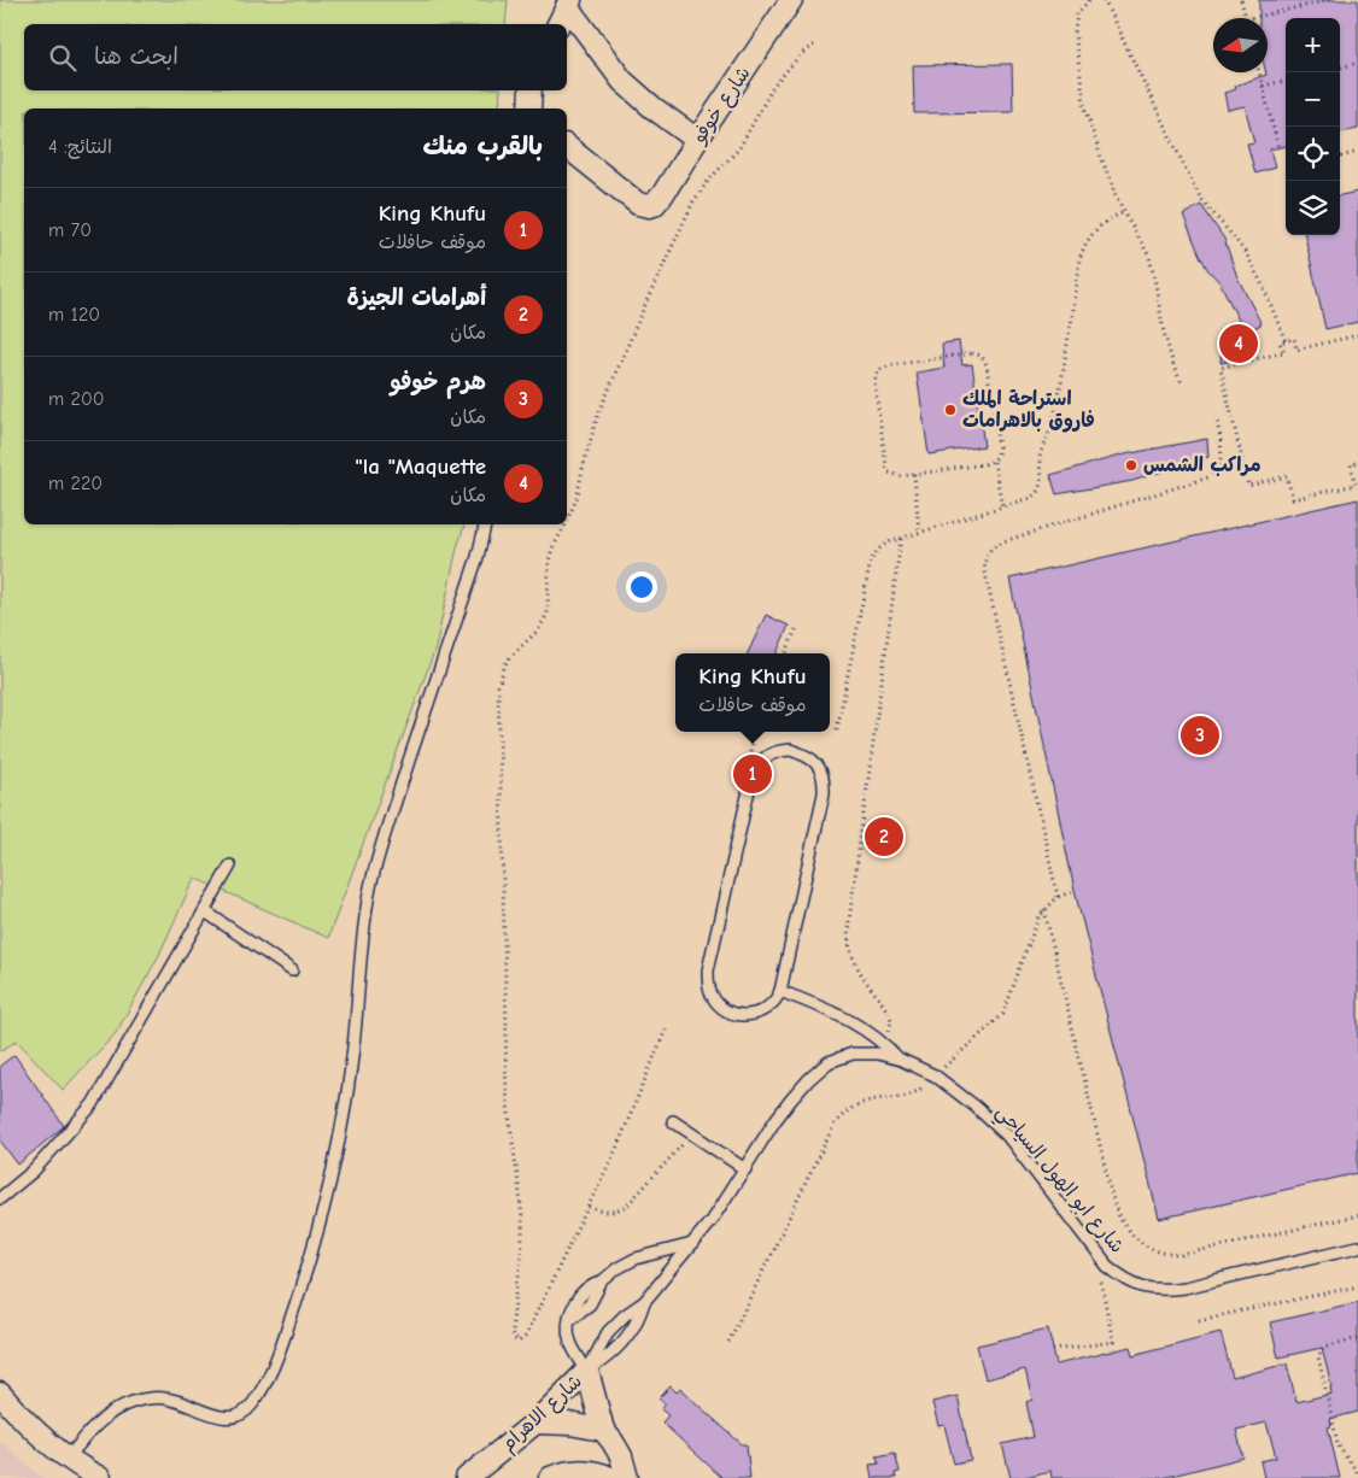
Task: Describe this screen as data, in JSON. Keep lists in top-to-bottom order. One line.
{"streets":{"street":["شارع خوفو","شارع الاهرام"],"lane":["شارع ابو الهول السياحي"]},"crossings":[["شارع ابو الهول السياحي","شارع الاهرام"]],"places":["استراحة الملك فاروق بالاهرامات","مراكب الشمس"],"north":"left","page":{"map_buttons":["+","−"],"search":"ابحث هنا","heading":["بالقرب منك","النتائج: 4"],"list":[{"mark":"1","name":"King Khufu","note":"موقف حافلات","value":"70 m"},{"mark":"2","name":"أهرامات الجيزة","note":"مكان","value":"120 m"},{"mark":"3","name":"هرم خوفو","note":"مكان","value":"200 m"},{"mark":"4","name":"la \"Maquette\"","note":"مكان","value":"220 m"}],"pins":["4","3","1","2"],"popup":["King Khufu","موقف حافلات"]}}
